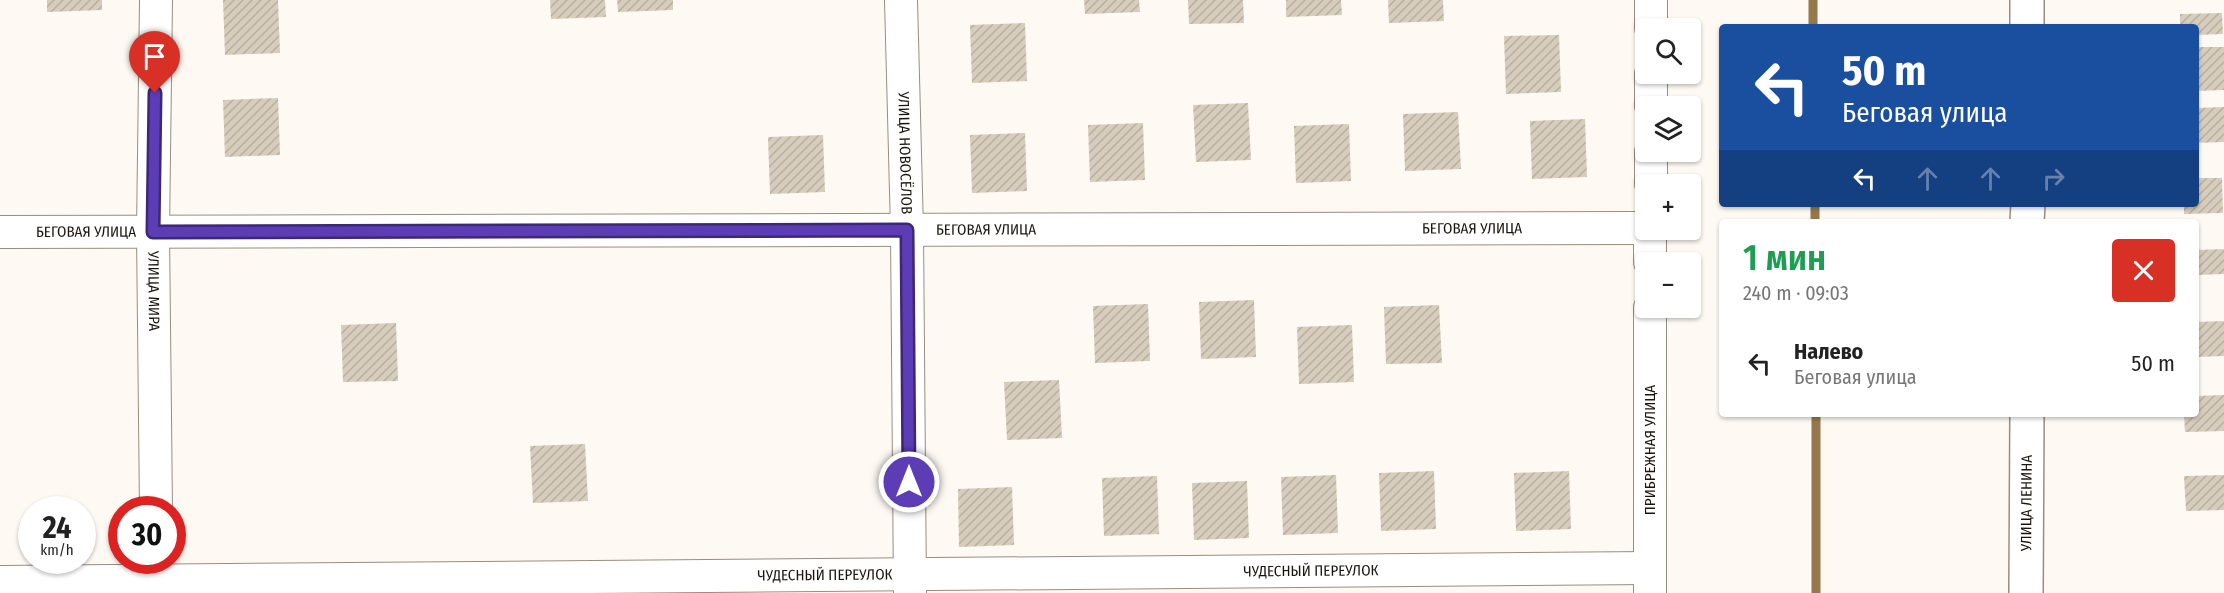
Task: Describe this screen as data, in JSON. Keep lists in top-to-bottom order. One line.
{"streets":{"main road":["УЛИЦА ЛЕНИНА"],"street":["УЛИЦА НОВОСЁЛОВ","БЕГОВАЯ УЛИЦА","УЛИЦА МИРА","ПРИБРЕЖНАЯ УЛИЦА","ЧУДЕСНЫЙ ПЕРЕУЛОК"]},"crossings":[["УЛИЦА НОВОСЁЛОВ","БЕГОВАЯ УЛИЦА"],["УЛИЦА НОВОСЁЛОВ","ЧУДЕСНЫЙ ПЕРЕУЛОК"],["БЕГОВАЯ УЛИЦА","УЛИЦА МИРА"],["ПРИБРЕЖНАЯ УЛИЦА","ЧУДЕСНЫЙ ПЕРЕУЛОК"]],"page":{"map_buttons":["+","−"],"turn":["50 m","Беговая улица"],"heading":["1 мин","240 m · 09:03"],"list":[{"name":"Налево","note":"Беговая улица","value":"50 m"}],"speed":"24 km/h","limit":"30"}}
